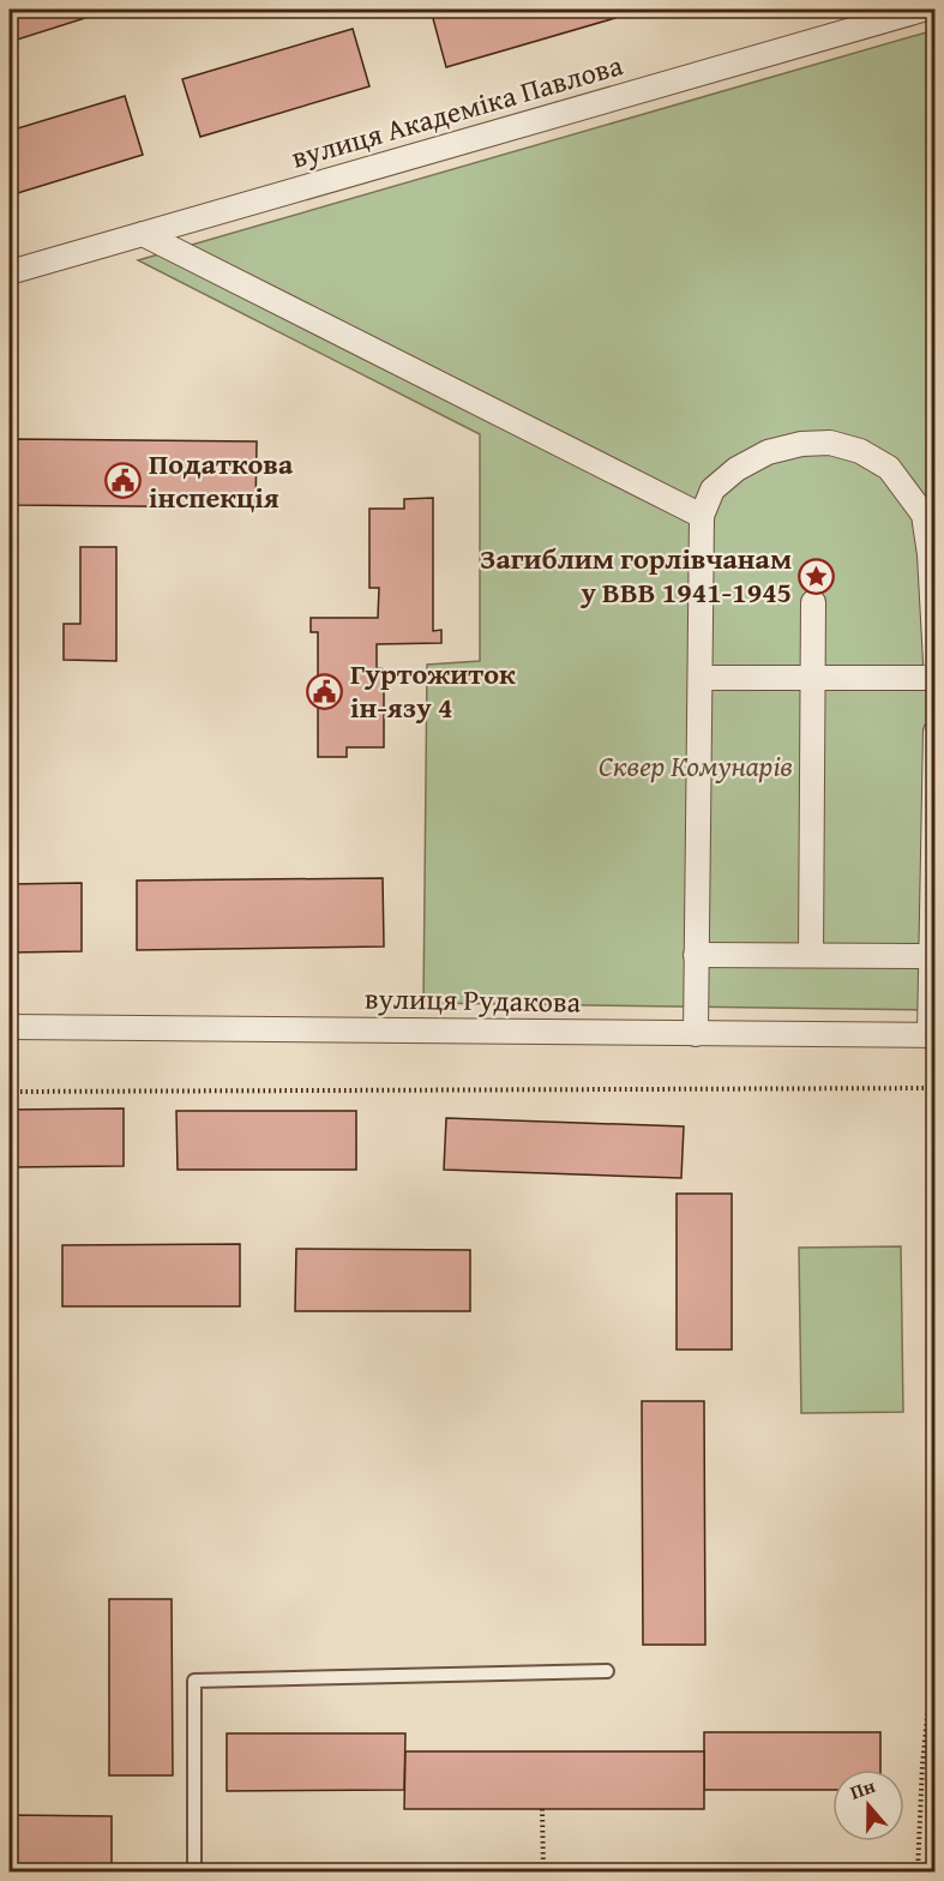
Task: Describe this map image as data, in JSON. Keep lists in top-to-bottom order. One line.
{"streets":{"street":["вулиця Академіка Павлова","вулиця Рудакова"]},"parks":["Сквер Комунарів"],"places":{"public building":["Податкова інспекція","Гуртожиток ін-язу 4"],"place":["Загиблим горлівчанам у ВВВ 1941-1945"]},"north":"top"}
